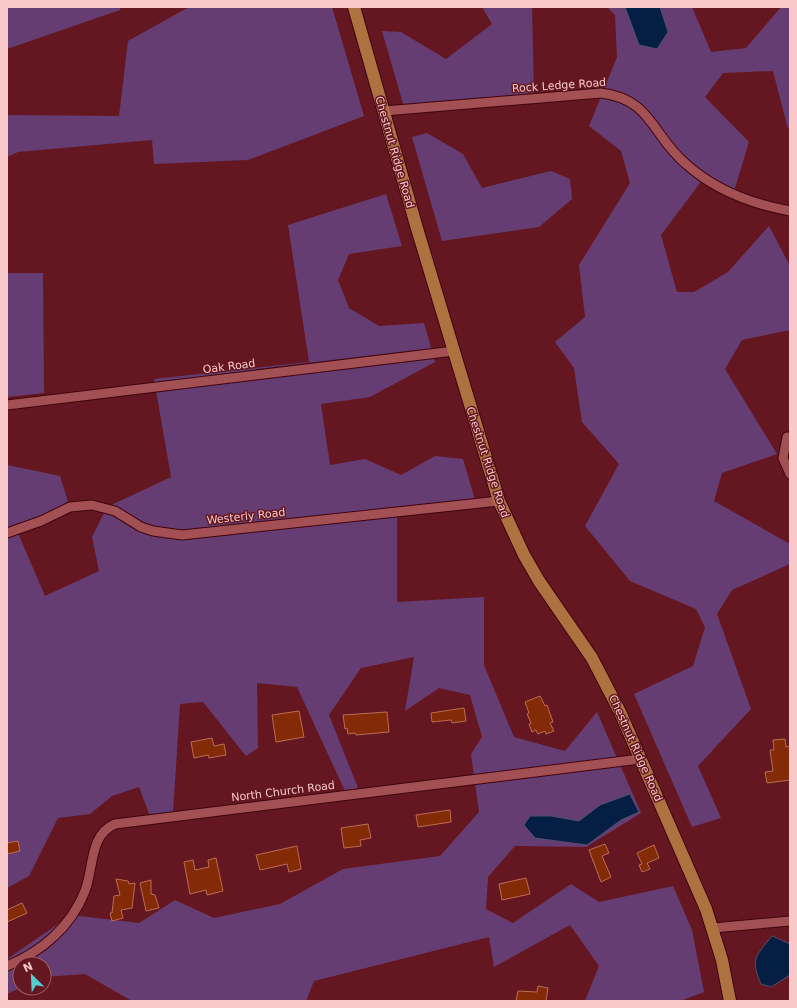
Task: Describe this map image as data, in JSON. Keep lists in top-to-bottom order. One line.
{"streets":{"main road":["Chestnut Ridge Road"],"street":["Rock Ledge Road","Oak Road","Westerly Road","North Church Road"]},"crossings":[["Rock Ledge Road","Chestnut Ridge Road"],["Chestnut Ridge Road","Oak Road"],["Chestnut Ridge Road","Westerly Road"],["Chestnut Ridge Road","North Church Road"]],"north":"top left"}
